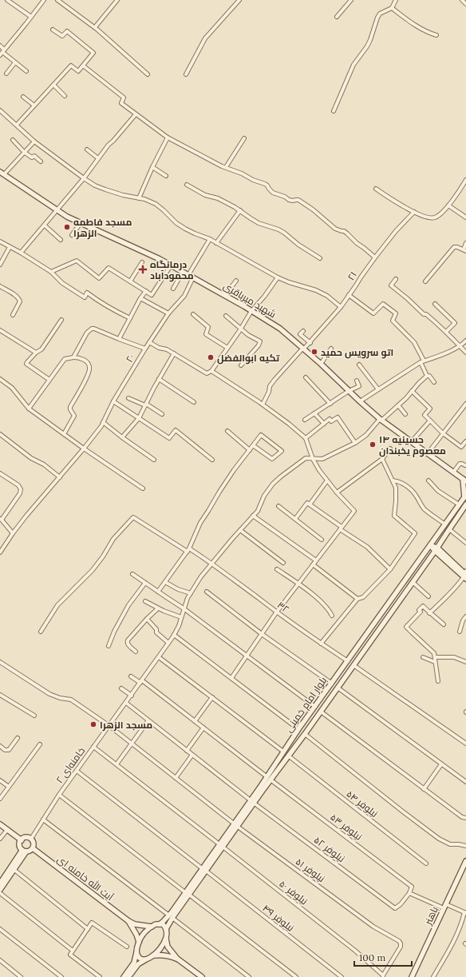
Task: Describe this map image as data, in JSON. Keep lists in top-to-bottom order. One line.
{"streets":{"main road":["شهید میرباقری","بلوار امام خمینی","آیت الله خامنه ای","باهنر"],"street":["۲۱","۲۰","۳۲","خامنه‌ای ۲","نیلوفر ۵۴","نیلوفر ۵۳","نیلوفر ۵۲","نیلوفر ۵۱","نیلوفر ۵۰","نیلوفر ۴۹"]},"crossings":[["۲۱","شهید میرباقری"],["شهید میرباقری","۲۰"],["شهید میرباقری","خامنه‌ای ۲"],["۳۲","بلوار امام خمینی"],["۳۲","خامنه‌ای ۲"],["بلوار امام خمینی","نیلوفر ۵۴"],["بلوار امام خمینی","نیلوفر ۵۳"],["بلوار امام خمینی","نیلوفر ۵۲"],["بلوار امام خمینی","نیلوفر ۵۱"],["بلوار امام خمینی","نیلوفر ۵۰"],["بلوار امام خمینی","نیلوفر ۴۹"],["خامنه‌ای ۲","نیلوفر ۵۳"],["خامنه‌ای ۲","نیلوفر ۵۲"],["خامنه‌ای ۲","نیلوفر ۵۱"],["خامنه‌ای ۲","آیت الله خامنه ای"],["خامنه‌ای ۲","نیلوفر ۵۰"],["خامنه‌ای ۲","نیلوفر ۴۹"],["نیلوفر ۵۳","نیلوفر ۵۲"],["نیلوفر ۵۱","نیلوفر ۵۰"]],"places":{"other":["مسجد فاطمه الزهرا","اتو سرویس حمید","تکیه ابوالفضل","حسینیه ۱۴ معصوم یخبندان","مسجد الزهرا"],"health":["درمانگاه محمودآباد"]},"scale_bar":"100 m"}
